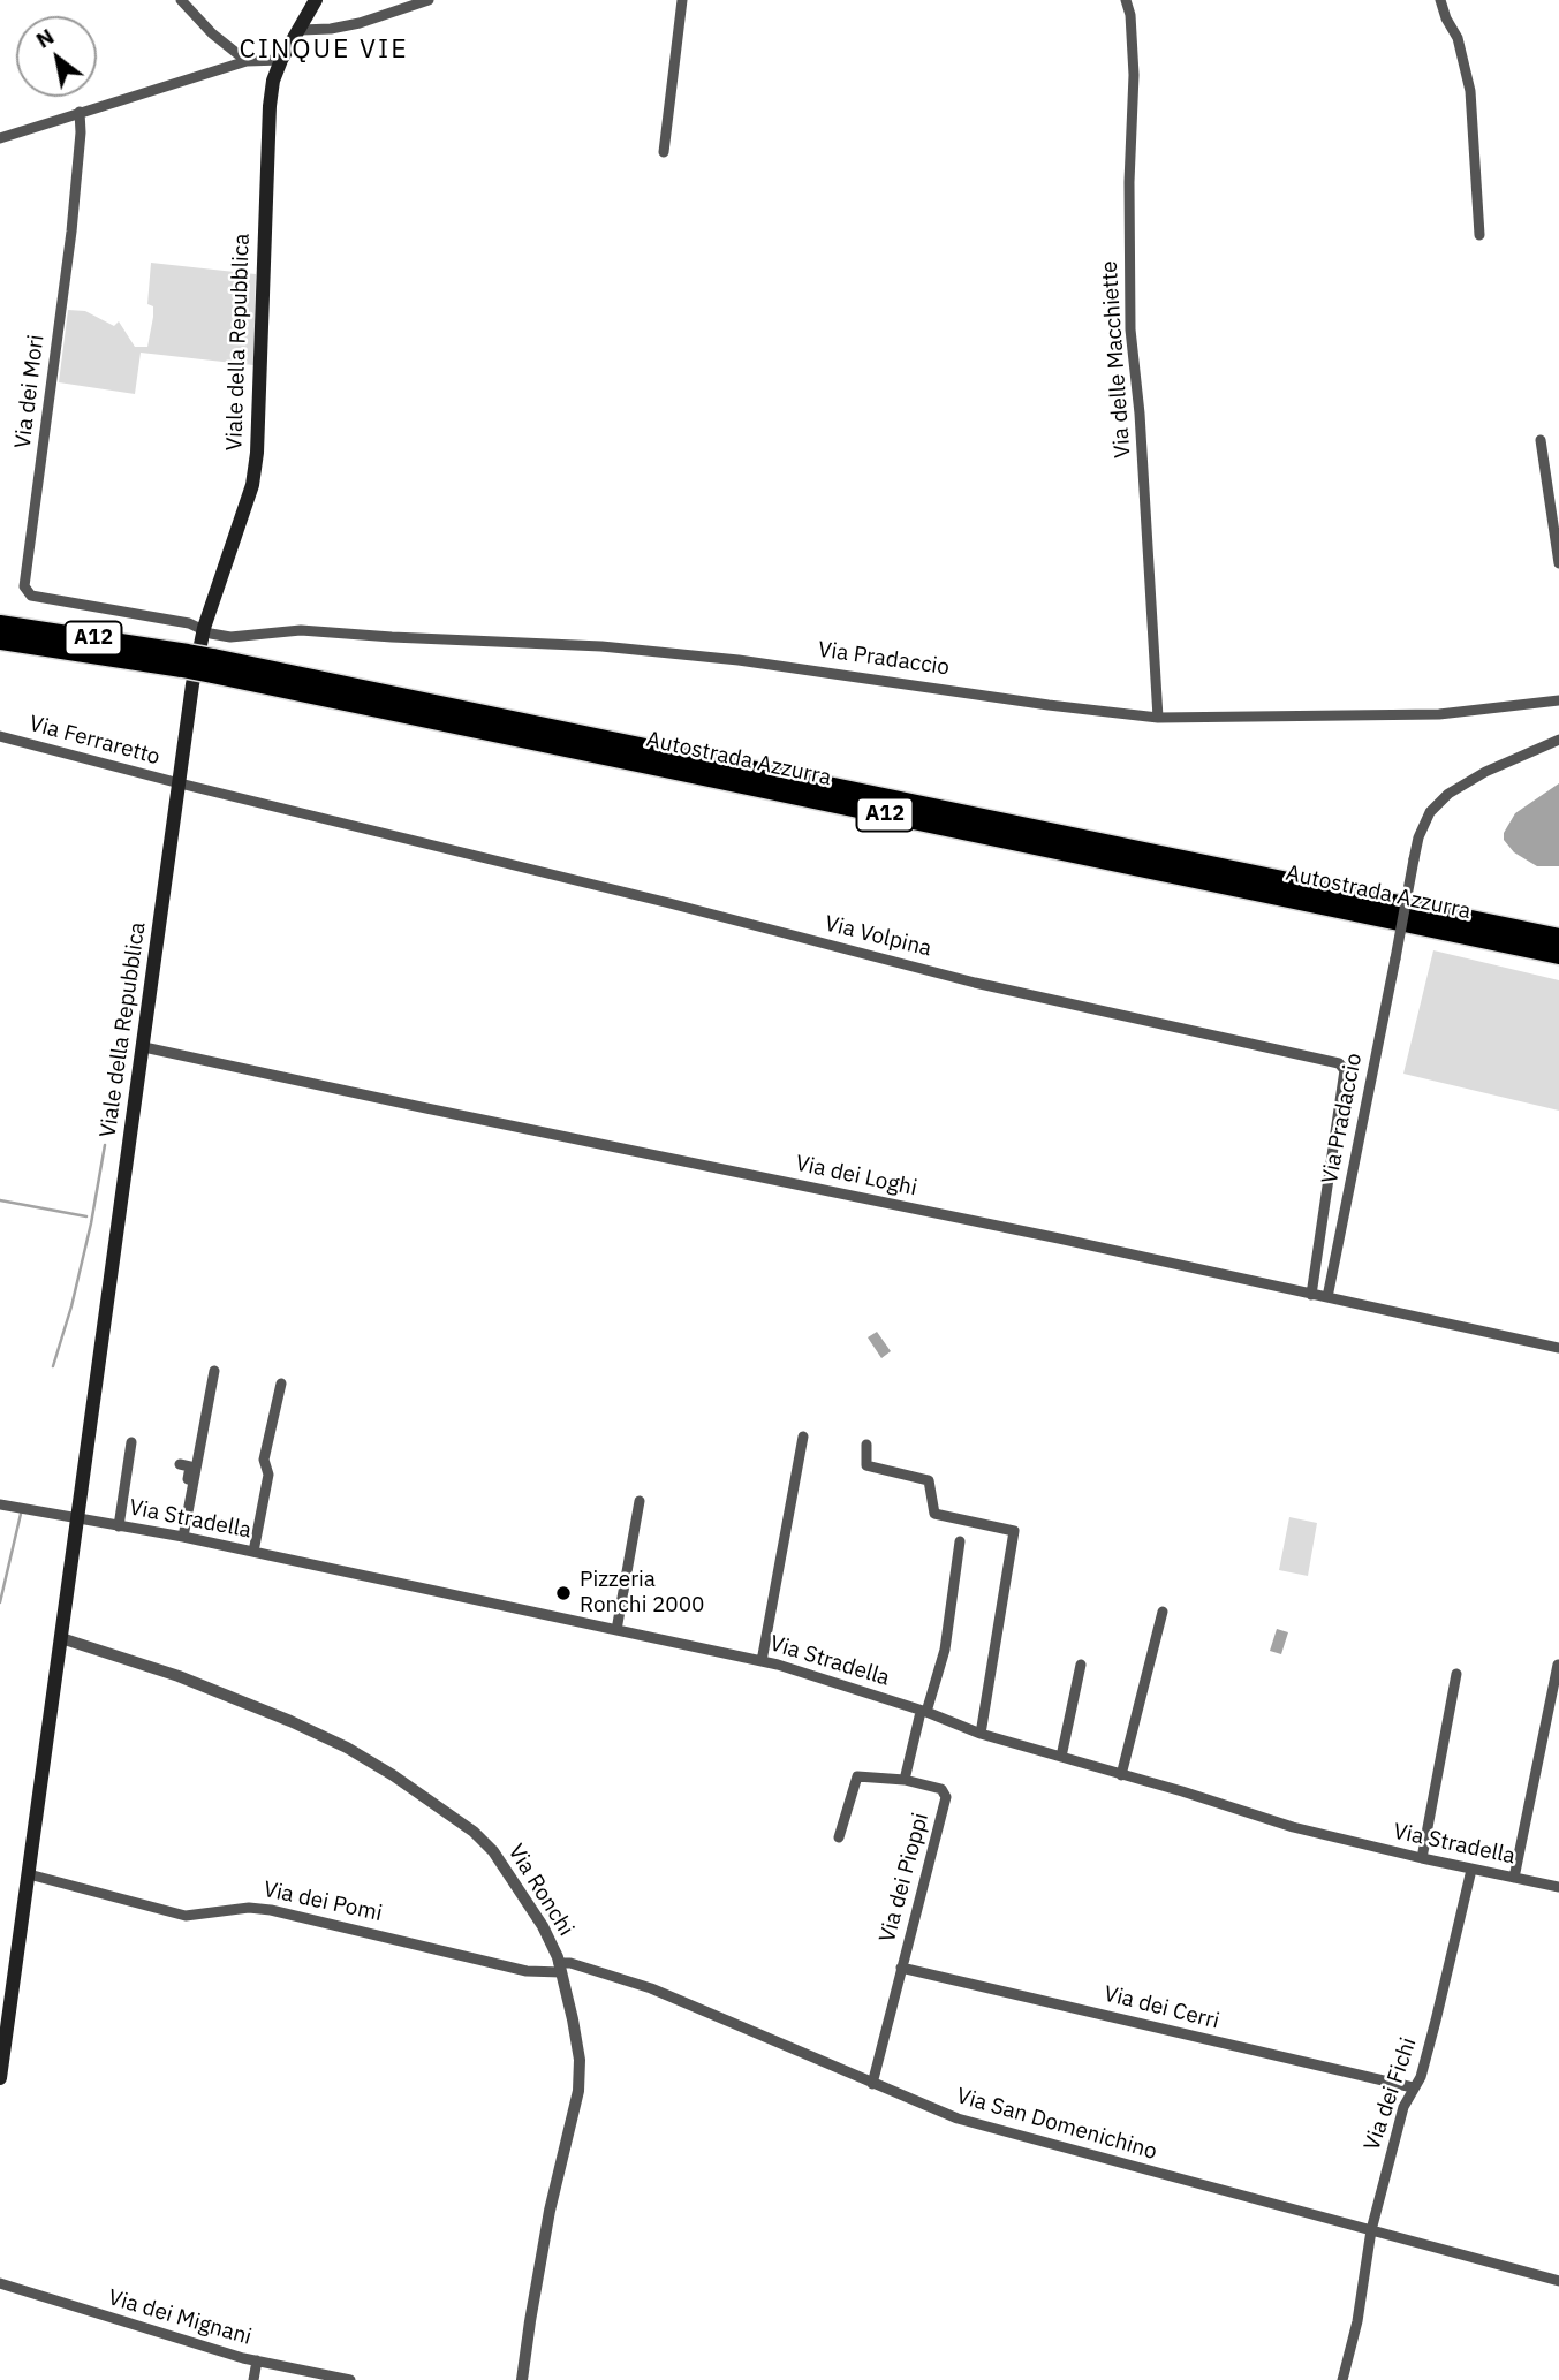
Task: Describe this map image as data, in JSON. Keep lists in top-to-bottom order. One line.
{"streets":{"highway":["A12","Autostrada Azzurra"],"main road":["Viale della Repubblica"],"street":["Via delle Macchiette","Via dei Mori","Via Pradaccio","Via Ferraretto","Via Volpina","Via dei Loghi","Via Stradella","Via dei Pioppi","Via Ronchi","Via dei Pomi","Via dei Cerri","Via dei Fichi","Via San Domenichino","Via dei Mignani"]},"crossings":[["Viale della Repubblica","Via dei Mori"],["Viale della Repubblica","Via Pradaccio"],["Viale della Repubblica","Via Ferraretto"],["Viale della Repubblica","Via Volpina"],["Viale della Repubblica","Via dei Loghi"],["Viale della Repubblica","Via Stradella"],["Viale della Repubblica","Via Ronchi"],["Viale della Repubblica","Via dei Pomi"],["Via delle Macchiette","Via Pradaccio"],["Via dei Mori","Via Pradaccio"],["Via Pradaccio","Via dei Loghi"],["Via Ferraretto","Via Volpina"],["Via Volpina","Via dei Loghi"],["Via Stradella","Via dei Pioppi"],["Via Stradella","Via dei Fichi"],["Via dei Pioppi","Via dei Cerri"],["Via dei Pioppi","Via San Domenichino"],["Via Ronchi","Via dei Pomi"],["Via Ronchi","Via San Domenichino"],["Via dei Pomi","Via San Domenichino"],["Via dei Cerri","Via dei Fichi"],["Via dei Fichi","Via San Domenichino"]],"districts":["CINQUE VIE"],"places":["Pizzeria Ronchi 2000"],"north":"top left"}
